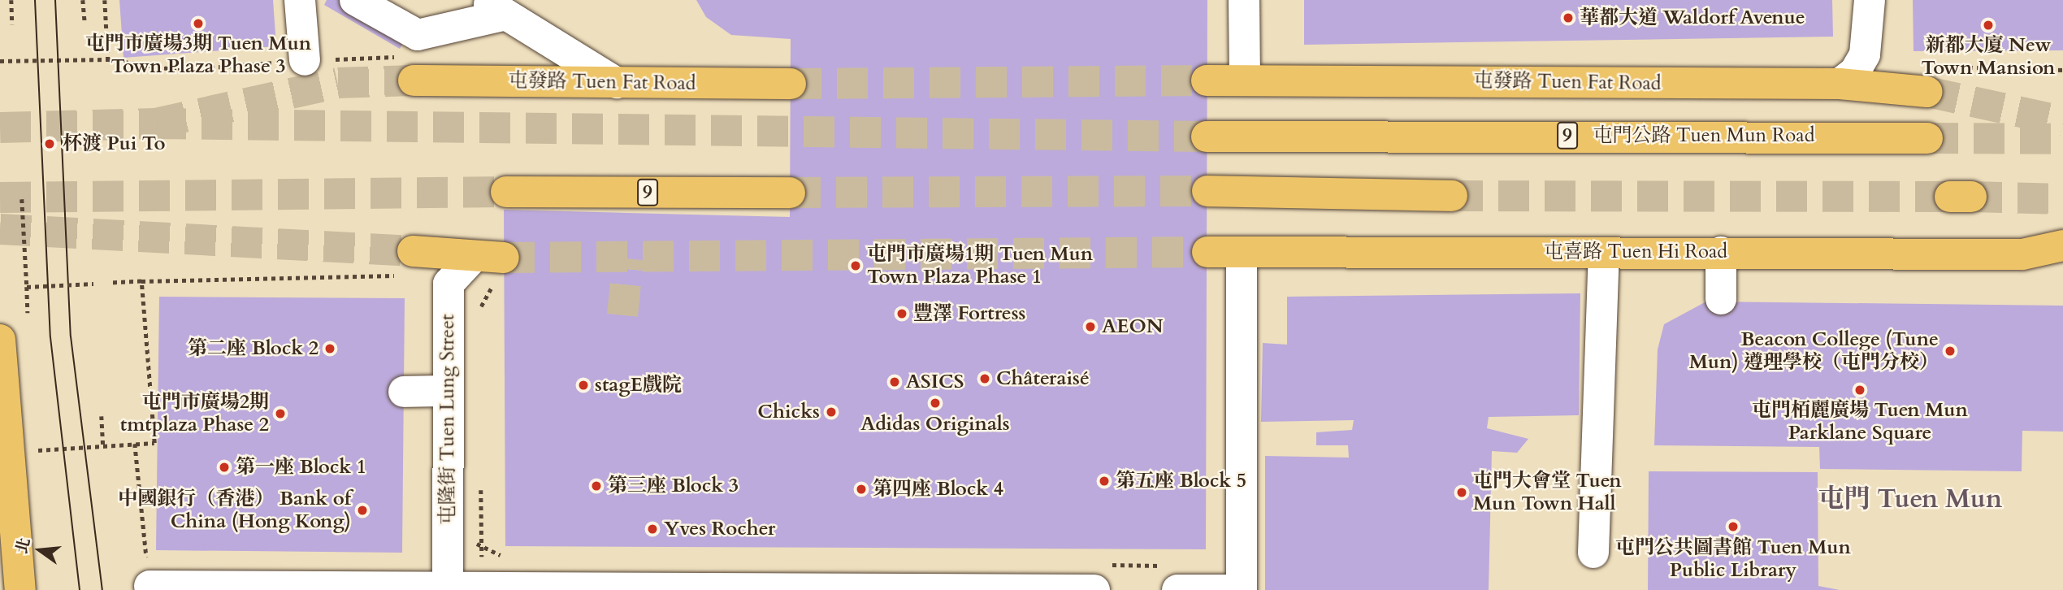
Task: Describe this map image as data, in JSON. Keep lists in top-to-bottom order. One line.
{"streets":{"main road":["屯發路 Tuen Fat Road","9","屯門公路 Tuen Mun Road","屯喜路 Tuen Hi Road"],"street":["屯隆街 Tuen Lung Street"]},"districts":["屯門 Tuen Mun"],"places":["華都大道 Waldorf Avenue","屯門市廣場3期 Tuen Mun Town Plaza Phase 3","新都大廈 New Town Mansion","杯渡 Pui To","屯門市廣場1期 Tuen Mun Town Plaza Phase 1","豐澤 Fortress","AEON","第二座 Block 2","Beacon College (Tune Mun) 遵理學校（屯門分校）","Châteraisé","ASICS","stagE戲院","屯門栢麗廣場 Tuen Mun Parklane Square","Adidas Originals","Chicks","屯門市廣場2期 tmtplaza Phase 2","第一座 Block 1","第五座 Block 5","第三座 Block 3","第四座 Block 4","屯門大會堂 Tuen Mun Town Hall","中國銀行（香港） Bank of China (Hong Kong)","屯門公共圖書館 Tuen Mun Public Library","Yves Rocher"],"north":"left"}
